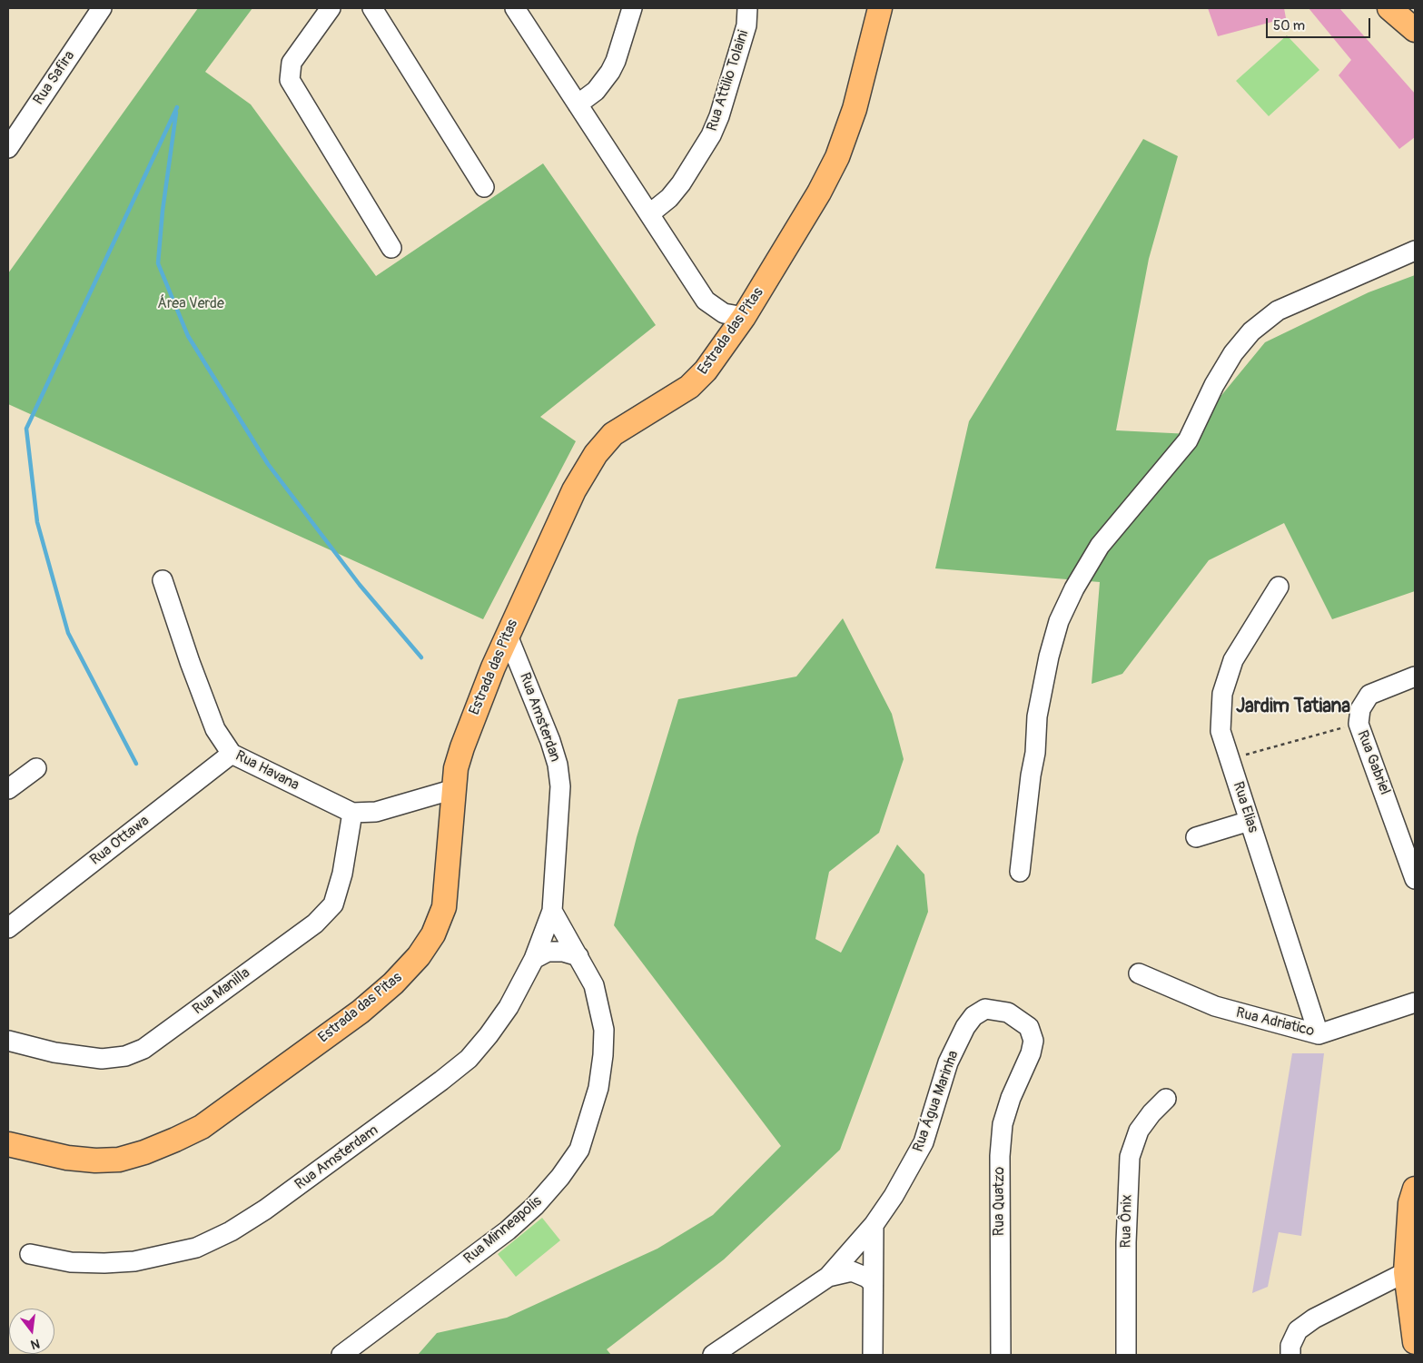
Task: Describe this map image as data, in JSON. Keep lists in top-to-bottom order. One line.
{"streets":{"main road":["Estrada das Pitas"],"street":["Rua Safira","Rua Attilio Tolaini","Rua Amsterdan","Rua Gabriel","Rua Havana","Rua Elias","Rua Ottawa","Rua Manilla","Rua Adriatico","Rua Água Marinha","Rua Amsterdam","Rua Quatzo","Rua Ônix","Rua Minneapolis"]},"crossings":[["Estrada das Pitas","Rua Amsterdan"],["Rua Amsterdan","Rua Amsterdam"],["Rua Amsterdan","Rua Minneapolis"],["Rua Havana","Rua Ottawa"],["Rua Havana","Rua Manilla"],["Rua Elias","Rua Adriatico"],["Rua Água Marinha","Rua Quatzo"],["Rua Amsterdam","Rua Minneapolis"]],"districts":["Jardim Tatiana"],"parks":["Área Verde"],"scale_bar":"50 m","north":"bottom"}
